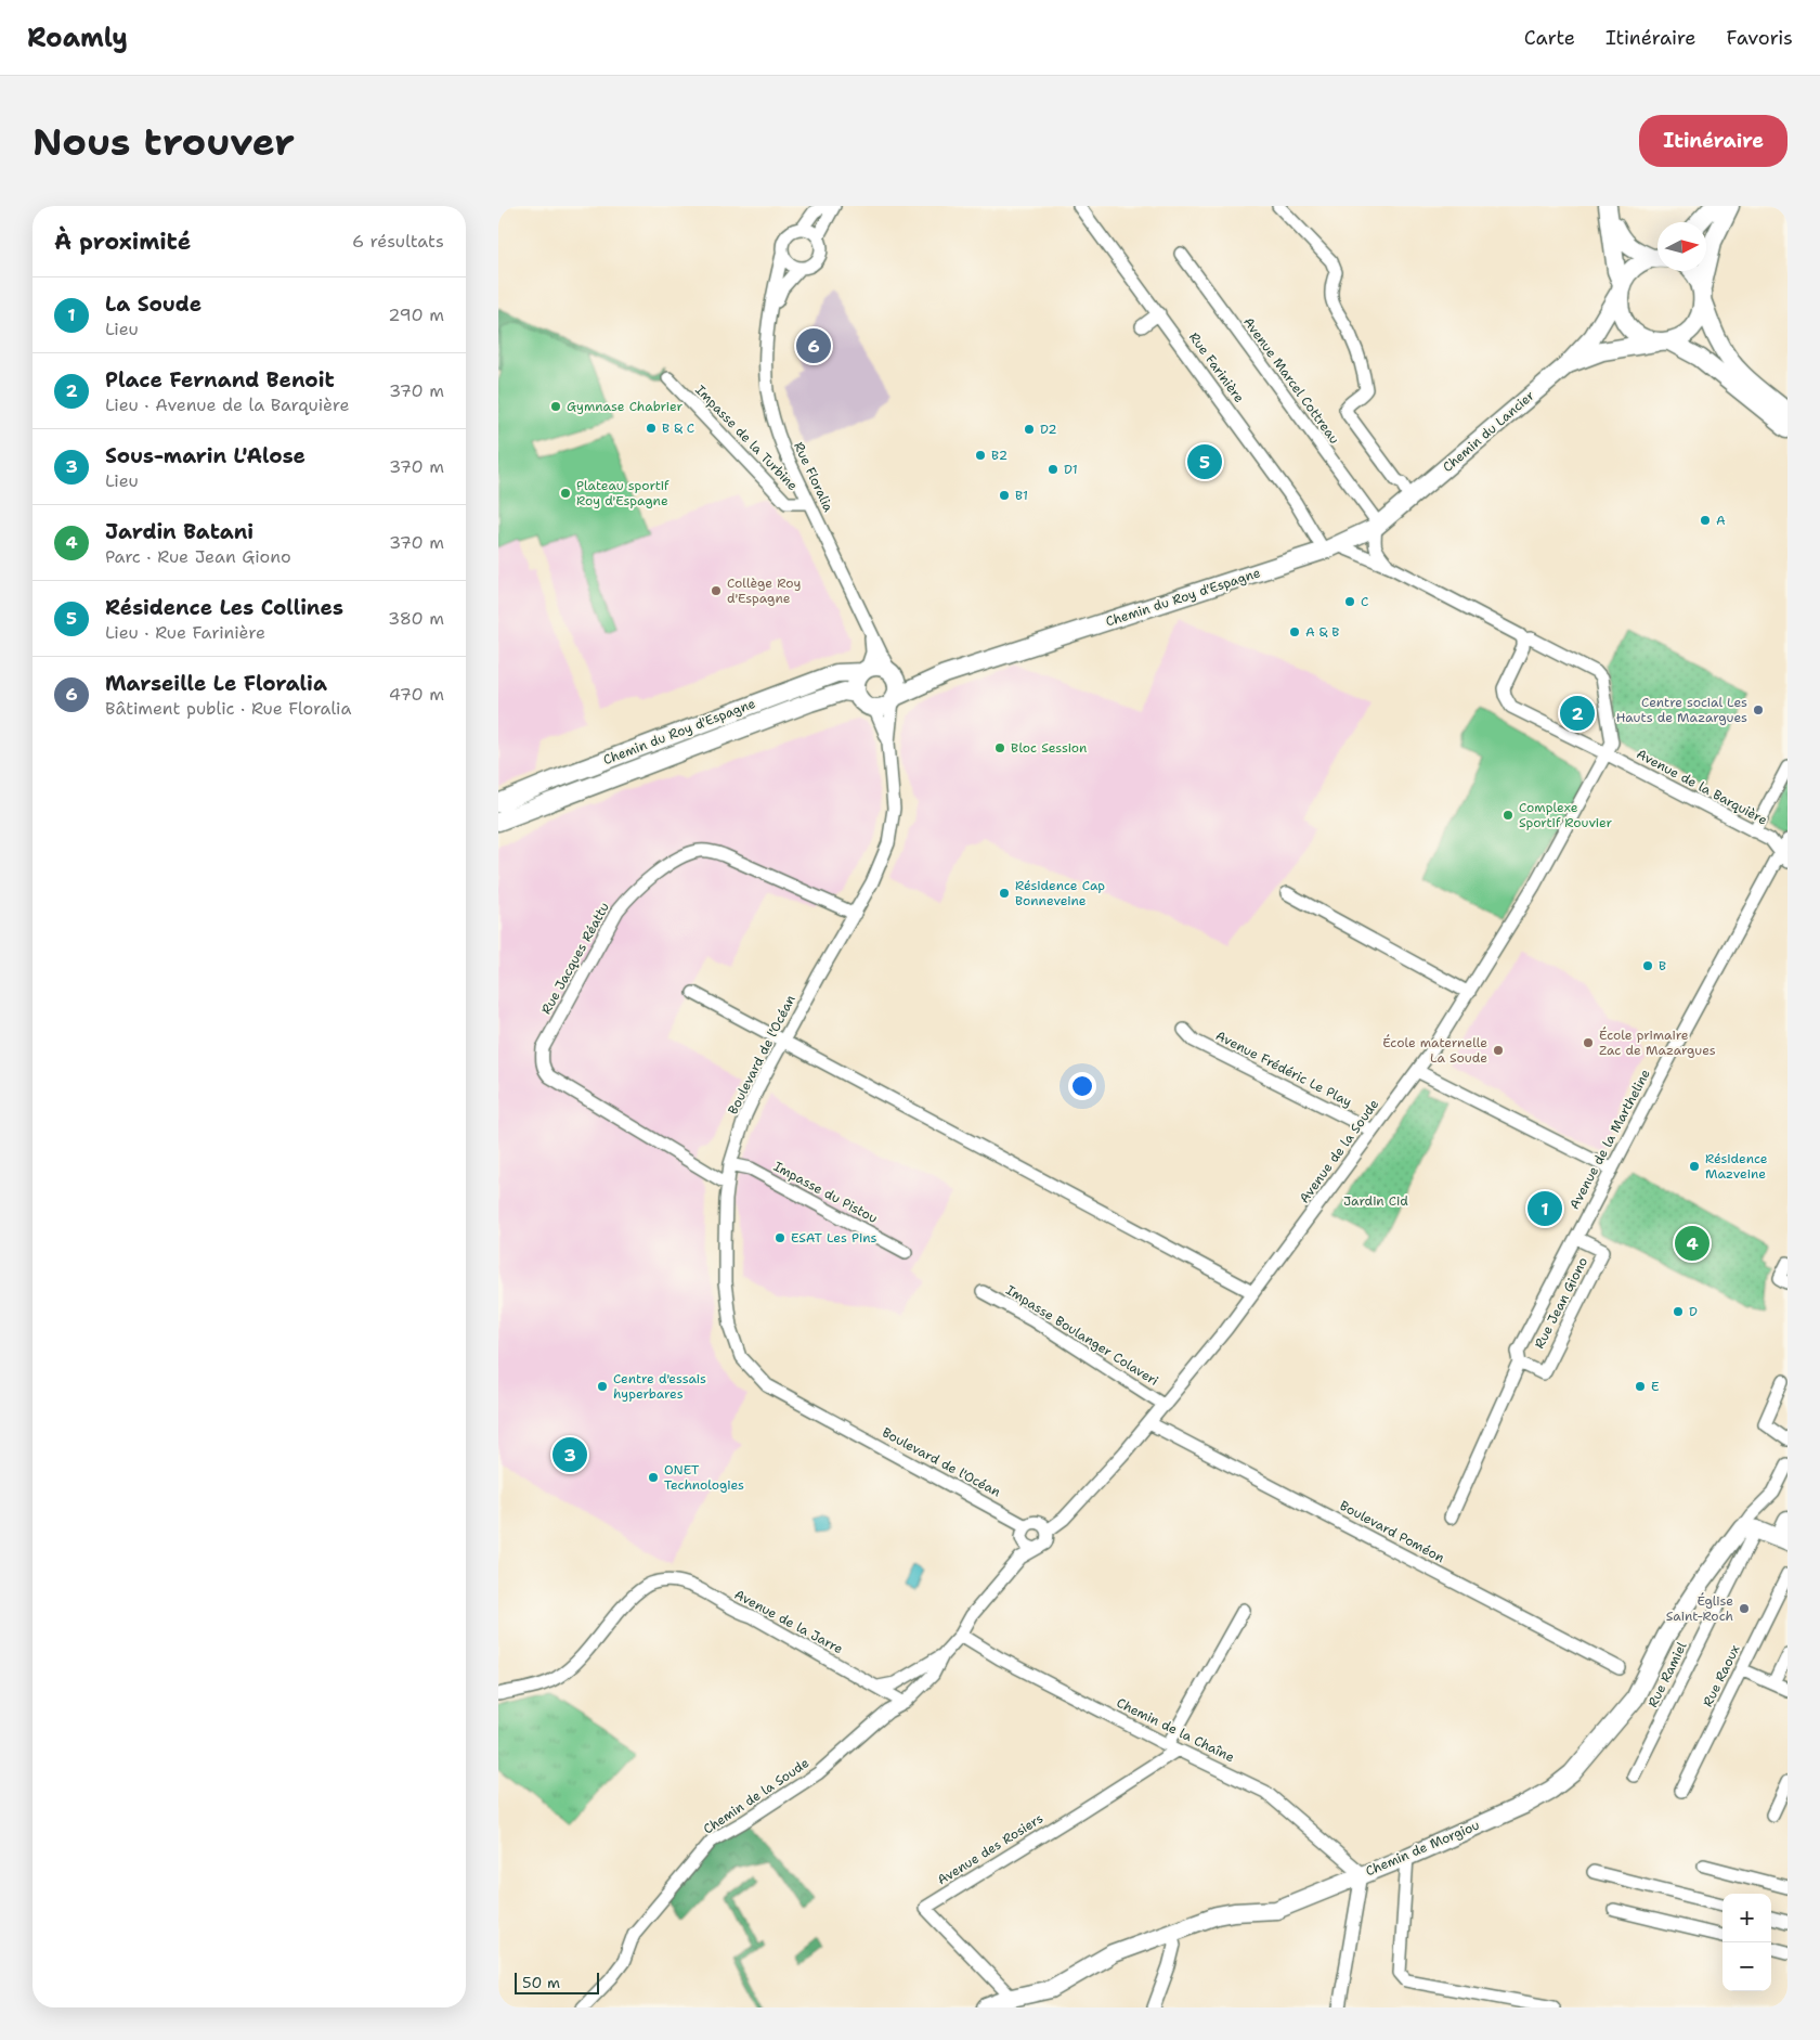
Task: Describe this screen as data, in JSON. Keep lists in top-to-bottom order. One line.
{"streets":{"street":["Rue Farinière","Avenue Marcel Cottreau","Chemin du Lancier","Impasse de la Turbine","Rue Floralia","Chemin du Roy d'Espagne","Avenue de la Barquière","Rue Jacques Réattu","Boulevard de l'Océan","Avenue Frédéric Le Play","Avenue de la Martheline","Avenue de la Soude","Impasse du Pistou","Rue Jean Giono","Impasse Boulanger Colaveri","Boulevard Poméon","Avenue de la Jarre","Rue Ramiel","Rue Raoux","Chemin de la Chaîne","Chemin de la Soude","Chemin de Morgiou","Avenue des Rosiers"]},"crossings":[["Rue Farinière","Chemin du Roy d'Espagne"],["Avenue Marcel Cottreau","Chemin du Roy d'Espagne"],["Chemin du Lancier","Chemin du Roy d'Espagne"],["Impasse de la Turbine","Rue Floralia"],["Rue Floralia","Chemin du Roy d'Espagne"],["Rue Floralia","Boulevard de l'Océan"],["Chemin du Roy d'Espagne","Boulevard de l'Océan"],["Avenue de la Barquière","Avenue de la Martheline"],["Avenue de la Barquière","Avenue de la Soude"],["Rue Jacques Réattu","Boulevard de l'Océan"],["Boulevard de l'Océan","Avenue de la Soude"],["Boulevard de l'Océan","Impasse du Pistou"],["Avenue Frédéric Le Play","Avenue de la Soude"],["Avenue de la Martheline","Rue Jean Giono"],["Avenue de la Soude","Impasse Boulanger Colaveri"],["Avenue de la Soude","Boulevard Poméon"],["Avenue de la Jarre","Chemin de la Soude"],["Rue Ramiel","Chemin de Morgiou"],["Chemin de la Chaîne","Chemin de Morgiou"],["Chemin de la Chaîne","Avenue des Rosiers"],["Chemin de Morgiou","Avenue des Rosiers"]],"parks":["Jardin Cid"],"places":["Gymnase Chabrier","B & C","D2","B2","D1","Plateau sportif Roy d'Espagne","B1","A","Collège Roy d'Espagne","C","A & B","Centre social Les Hauts de Mazargues","Bloc Session","Complexe Sportif Rouvier","Résidence Cap Bonneveine","B","École primaire Zac de Mazargues","École maternelle La Soude","Résidence Mazveine","ESAT Les Pins","D","Centre d'essais hyperbares","E","ONET Technologies","Église Saint-Roch"],"scale_bar":"50 m","north":"right","page":{"header":"Roamly","nav":["Carte","Itinéraire","Favoris"],"buttons":"Itinéraire","title":"Nous trouver","heading":["À proximité","6 résultats"],"list":[{"mark":"1","name":"La Soude","note":"Lieu","value":"290 m"},{"mark":"2","name":"Place Fernand Benoit","note":"Lieu · Avenue de la Barquière","value":"370 m"},{"mark":"3","name":"Sous-marin L'Alose","note":"Lieu","value":"370 m"},{"mark":"4","name":"Jardin Batani","note":"Parc · Rue Jean Giono","value":"370 m"},{"mark":"5","name":"Résidence Les Collines","note":"Lieu · Rue Farinière","value":"380 m"},{"mark":"6","name":"Marseille Le Floralia","note":"Bâtiment public · Rue Floralia","value":"470 m"}],"pins":["6","5","2","1","4","3"],"map_buttons":["+","−"],"scale":"50 m"}}
